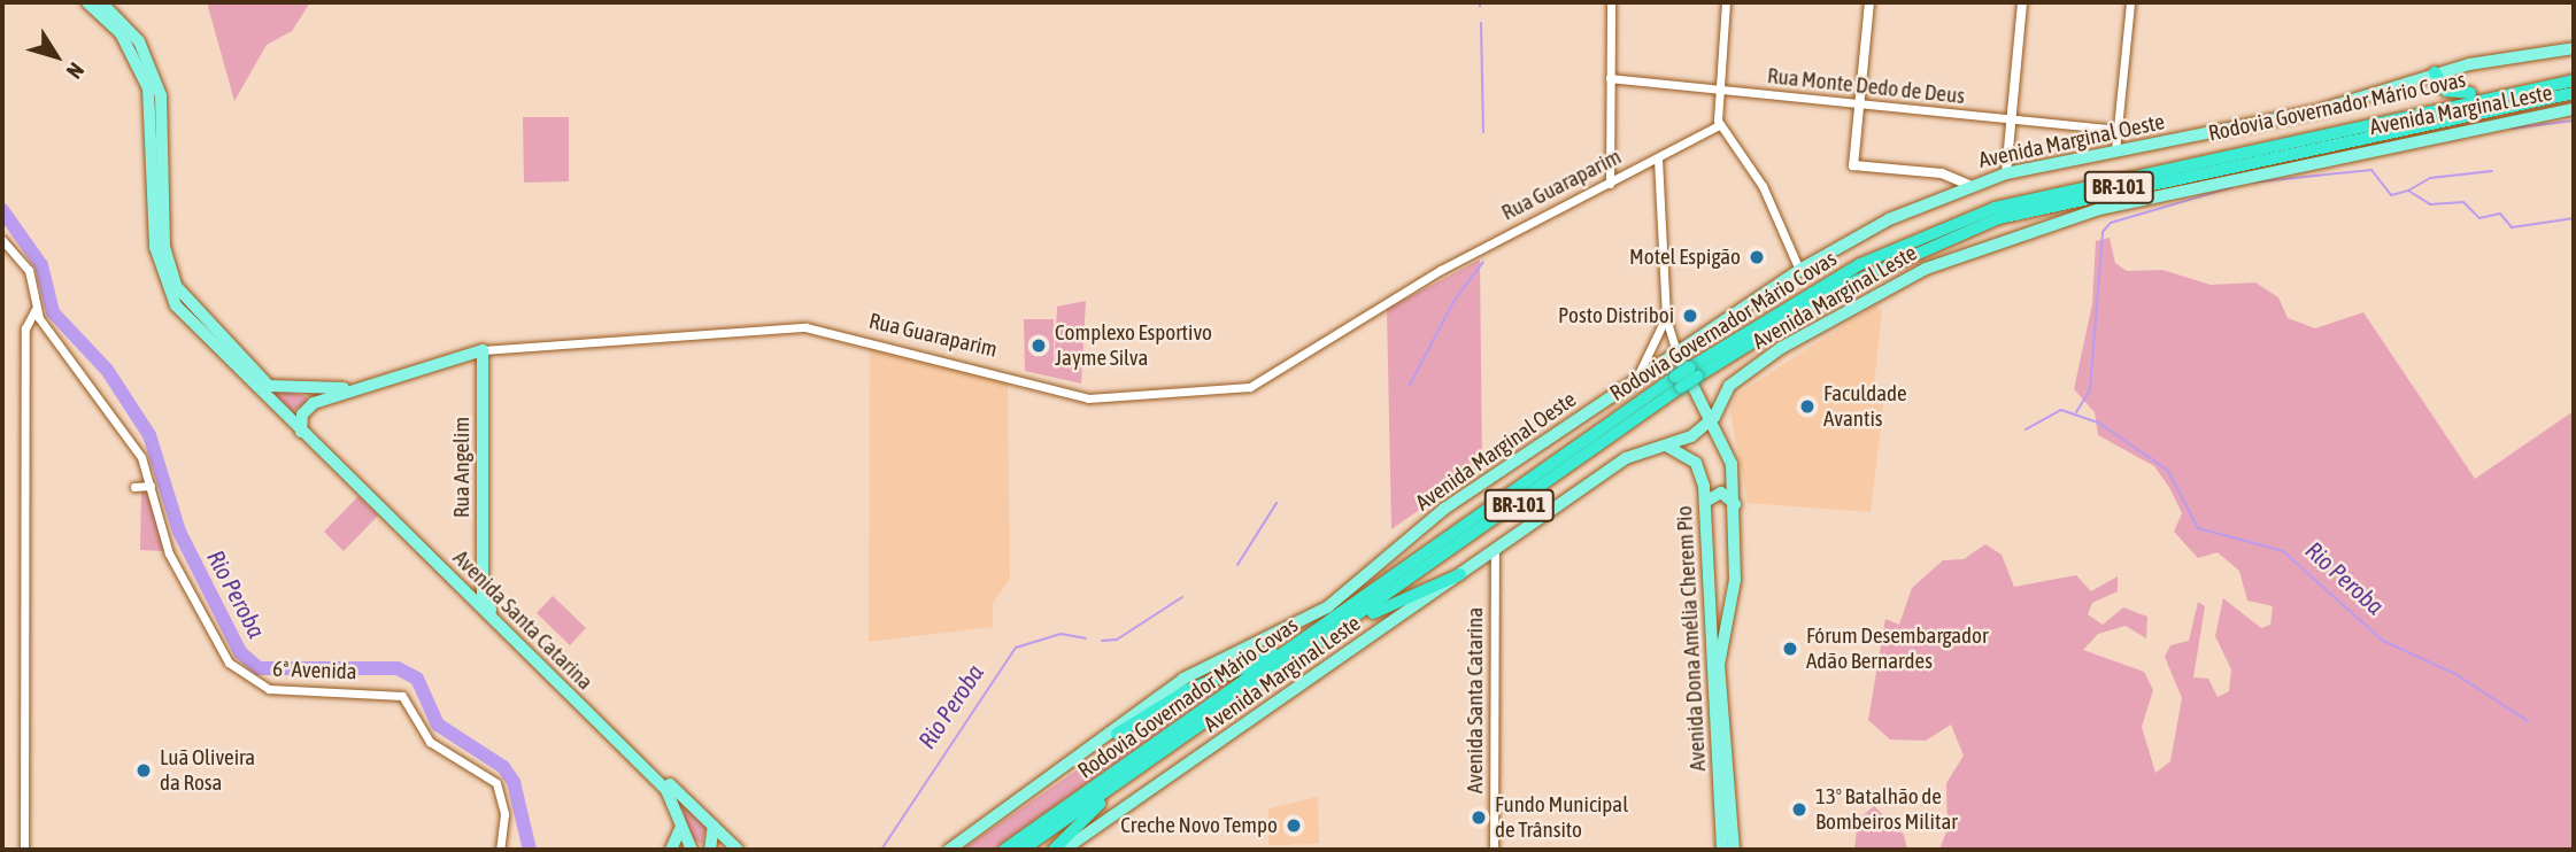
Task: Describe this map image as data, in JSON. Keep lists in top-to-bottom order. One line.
{"streets":{"highway":["Rodovia Governador Mário Covas","BR-101"],"main road":["Avenida Marginal Leste","Avenida Marginal Oeste","Rua Guaraparim","Rua Angelim","Avenida Santa Catarina","Avenida Dona Amélia Cherem Pio"],"street":["Rua Monte Dedo de Deus","6ª Avenida"]},"crossings":[["Avenida Marginal Leste","Avenida Santa Catarina"],["Avenida Marginal Leste","Avenida Dona Amélia Cherem Pio"],["Avenida Marginal Oeste","Avenida Dona Amélia Cherem Pio"],["Rua Guaraparim","Rua Angelim"],["Rua Guaraparim","Avenida Santa Catarina"],["Rua Angelim","Avenida Santa Catarina"]],"water":["Rio Peroba"],"places":["Motel Espigão","Posto Distriboi","Complexo Esportivo Jayme Silva","Faculdade Avantis","Fórum Desembargador Adão Bernardes","Luã Oliveira da Rosa","13º Batalhão de Bombeiros Militar","Fundo Municipal de Trânsito","Creche Novo Tempo"],"north":"bottom right"}
